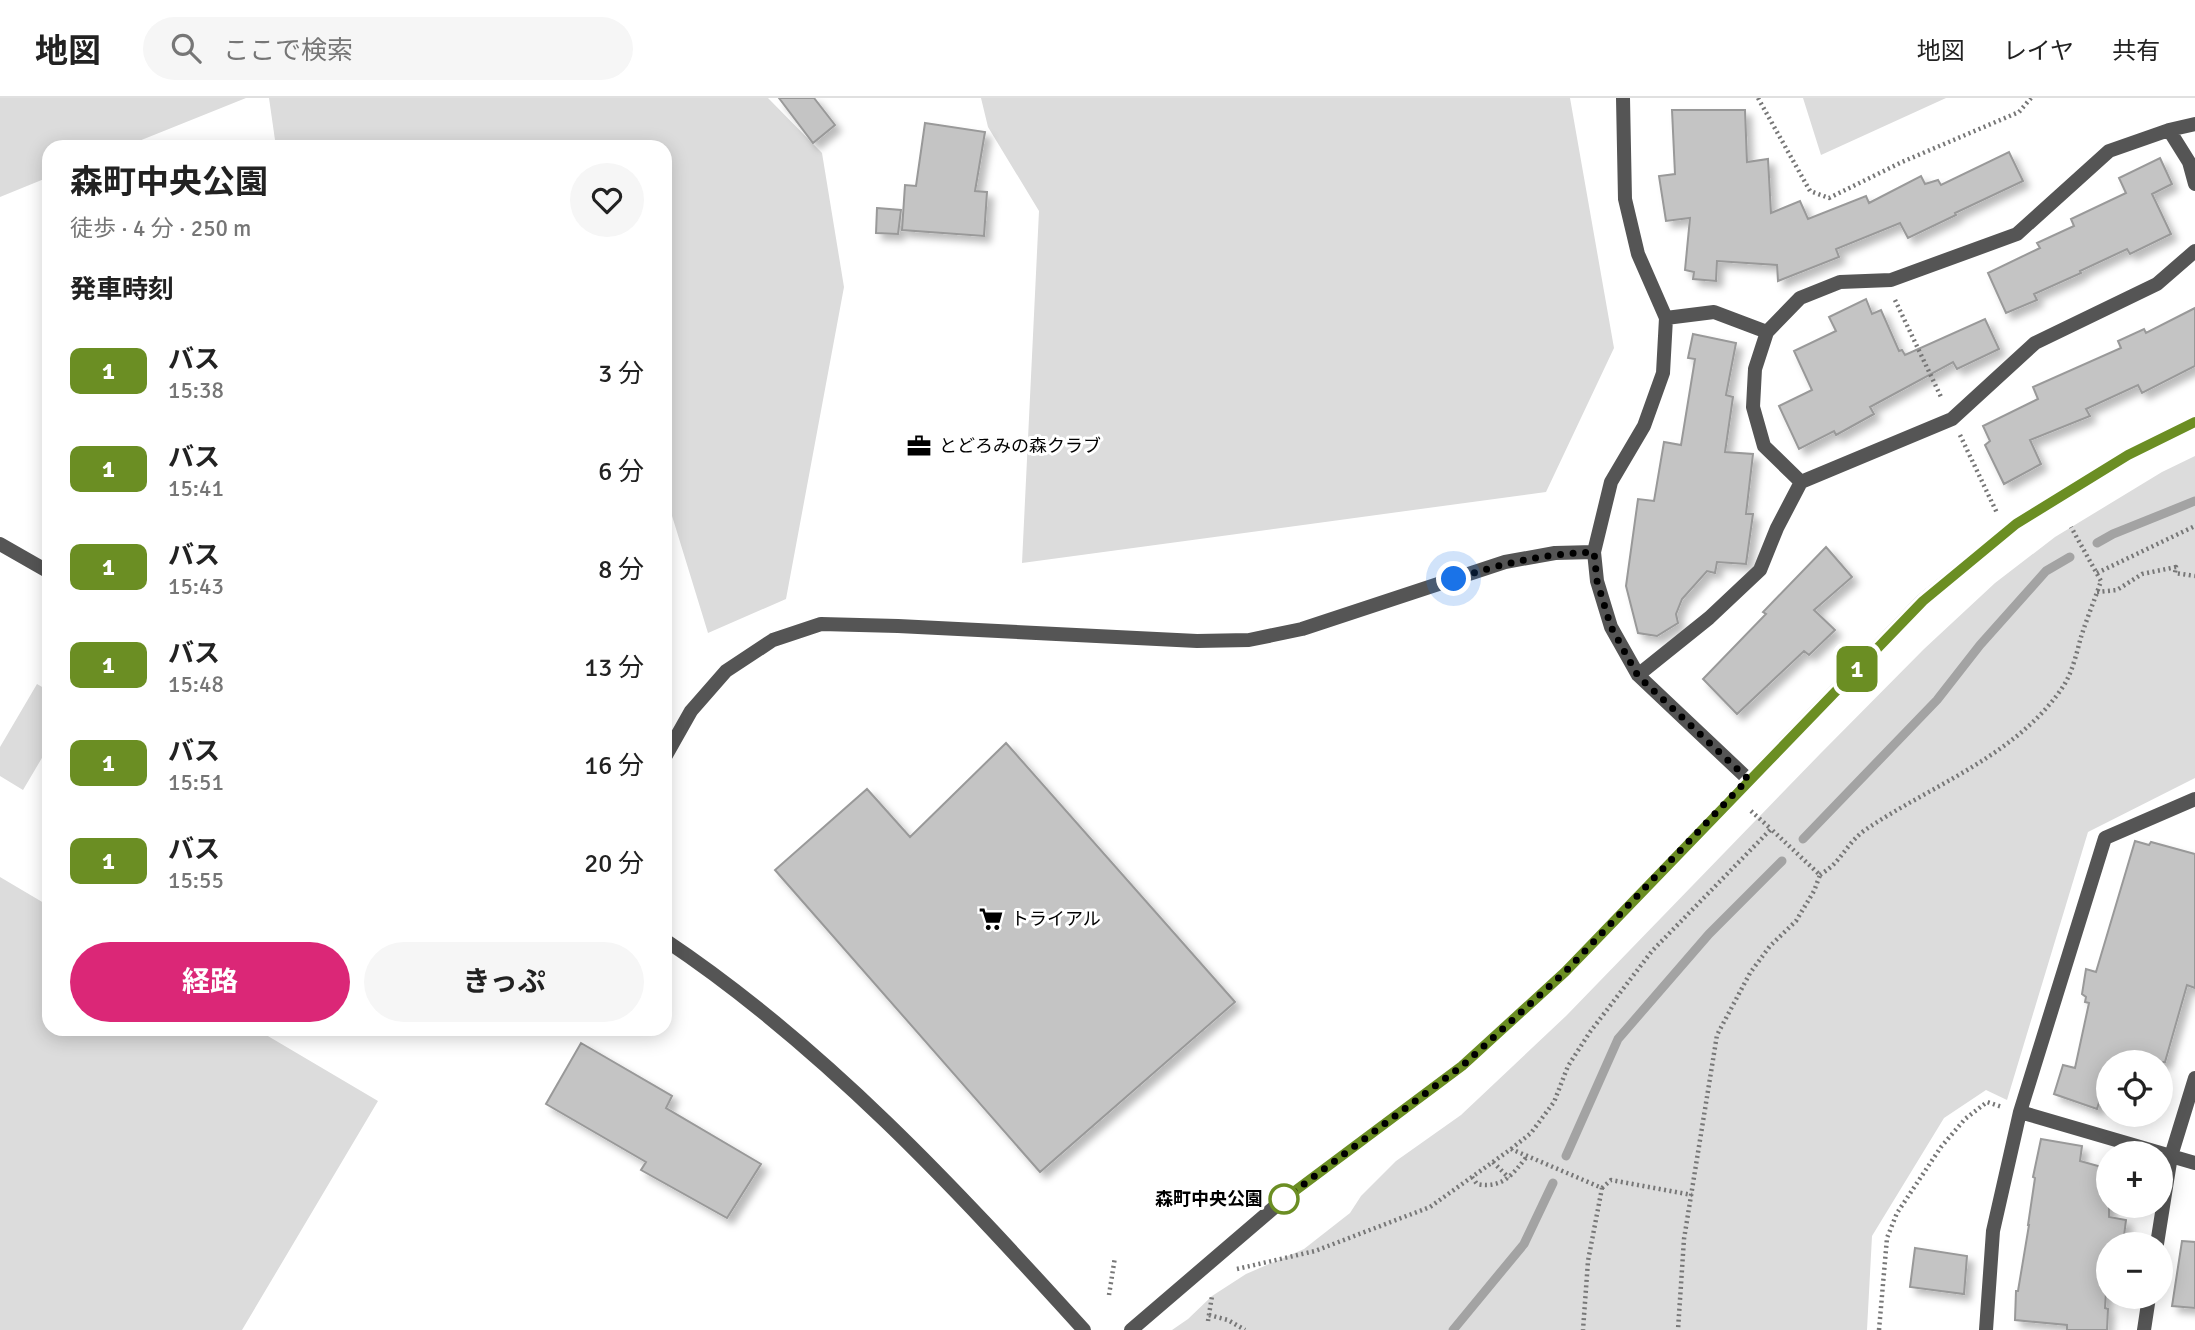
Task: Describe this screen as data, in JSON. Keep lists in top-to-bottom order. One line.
{"places":{"office":["とどろみの森クラブ"],"supermarket":["トライアル"],"other":["森町中央公園"]},"lines":["bus line 1"],"page":{"header":"地図","search":"ここで検索","nav":["地図","レイヤ","共有"],"on_map":"1","heading":[["森町中央公園","徒歩 · 4 分 · 250 m"],"発車時刻"],"list":[{"mark":"1","name":"バス","note":"15:38","value":"3 分"},{"mark":"1","name":"バス","note":"15:41","value":"6 分"},{"mark":"1","name":"バス","note":"15:43","value":"8 分"},{"mark":"1","name":"バス","note":"15:48","value":"13 分"},{"mark":"1","name":"バス","note":"15:51","value":"16 分"},{"mark":"1","name":"バス","note":"15:55","value":"20 分"}],"buttons":["経路","きっぷ"],"map_buttons":["+","−"]}}
